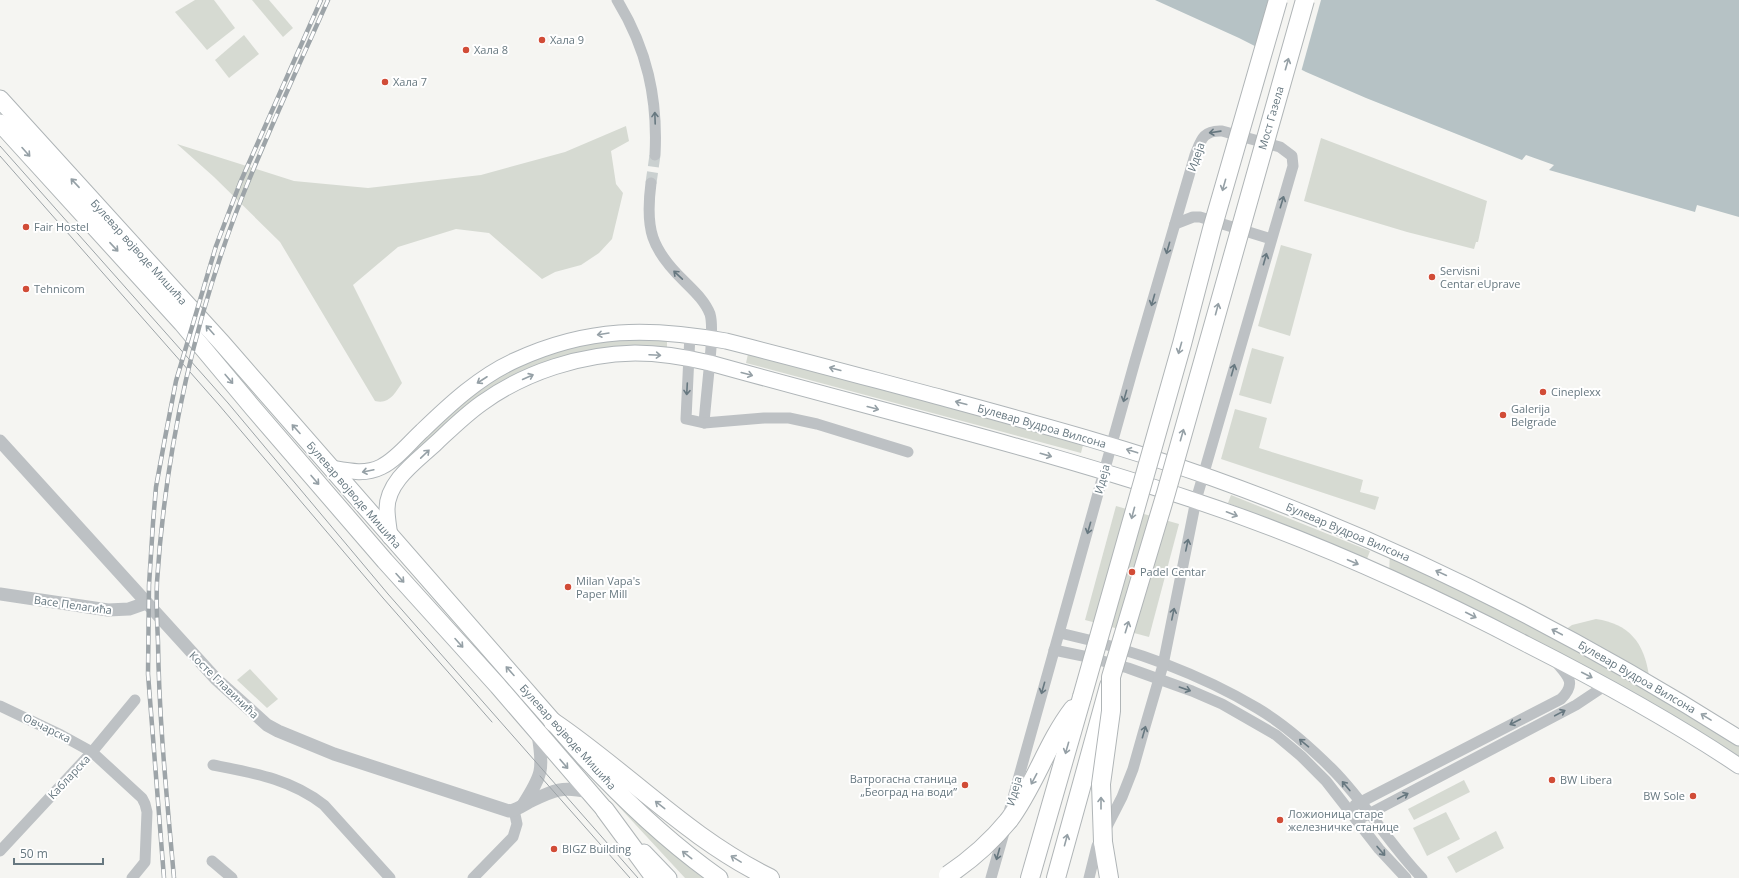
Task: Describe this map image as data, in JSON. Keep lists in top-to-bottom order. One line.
{"streets":{"highway":["Мост Газела"],"main road":["Булевар војводе Мишића","Булевар Вудроа Вилсона"],"street":["Идеја","Васе Пелагића","Косте Главинића","Овчарска","Кабларска"]},"crossings":[["Идеја","Булевар Вудроа Вилсона"],["Булевар војводе Мишића","Булевар Вудроа Вилсона"],["Васе Пелагића","Косте Главинића"],["Овчарска","Кабларска"]],"places":["Хала 9","Хала 8","Хала 7","Fair Hostel","Servisni Centar eUprave","Tehnicom","Cineplexx","Galerija Belgrade","Padel Centar","Milan Vapa's Paper Mill","BW Libera","Ватрогасна станица „Београд на води”","BW Sole","Ложионица старе железничке станице","BIGZ Building"],"scale_bar":"50 m"}
